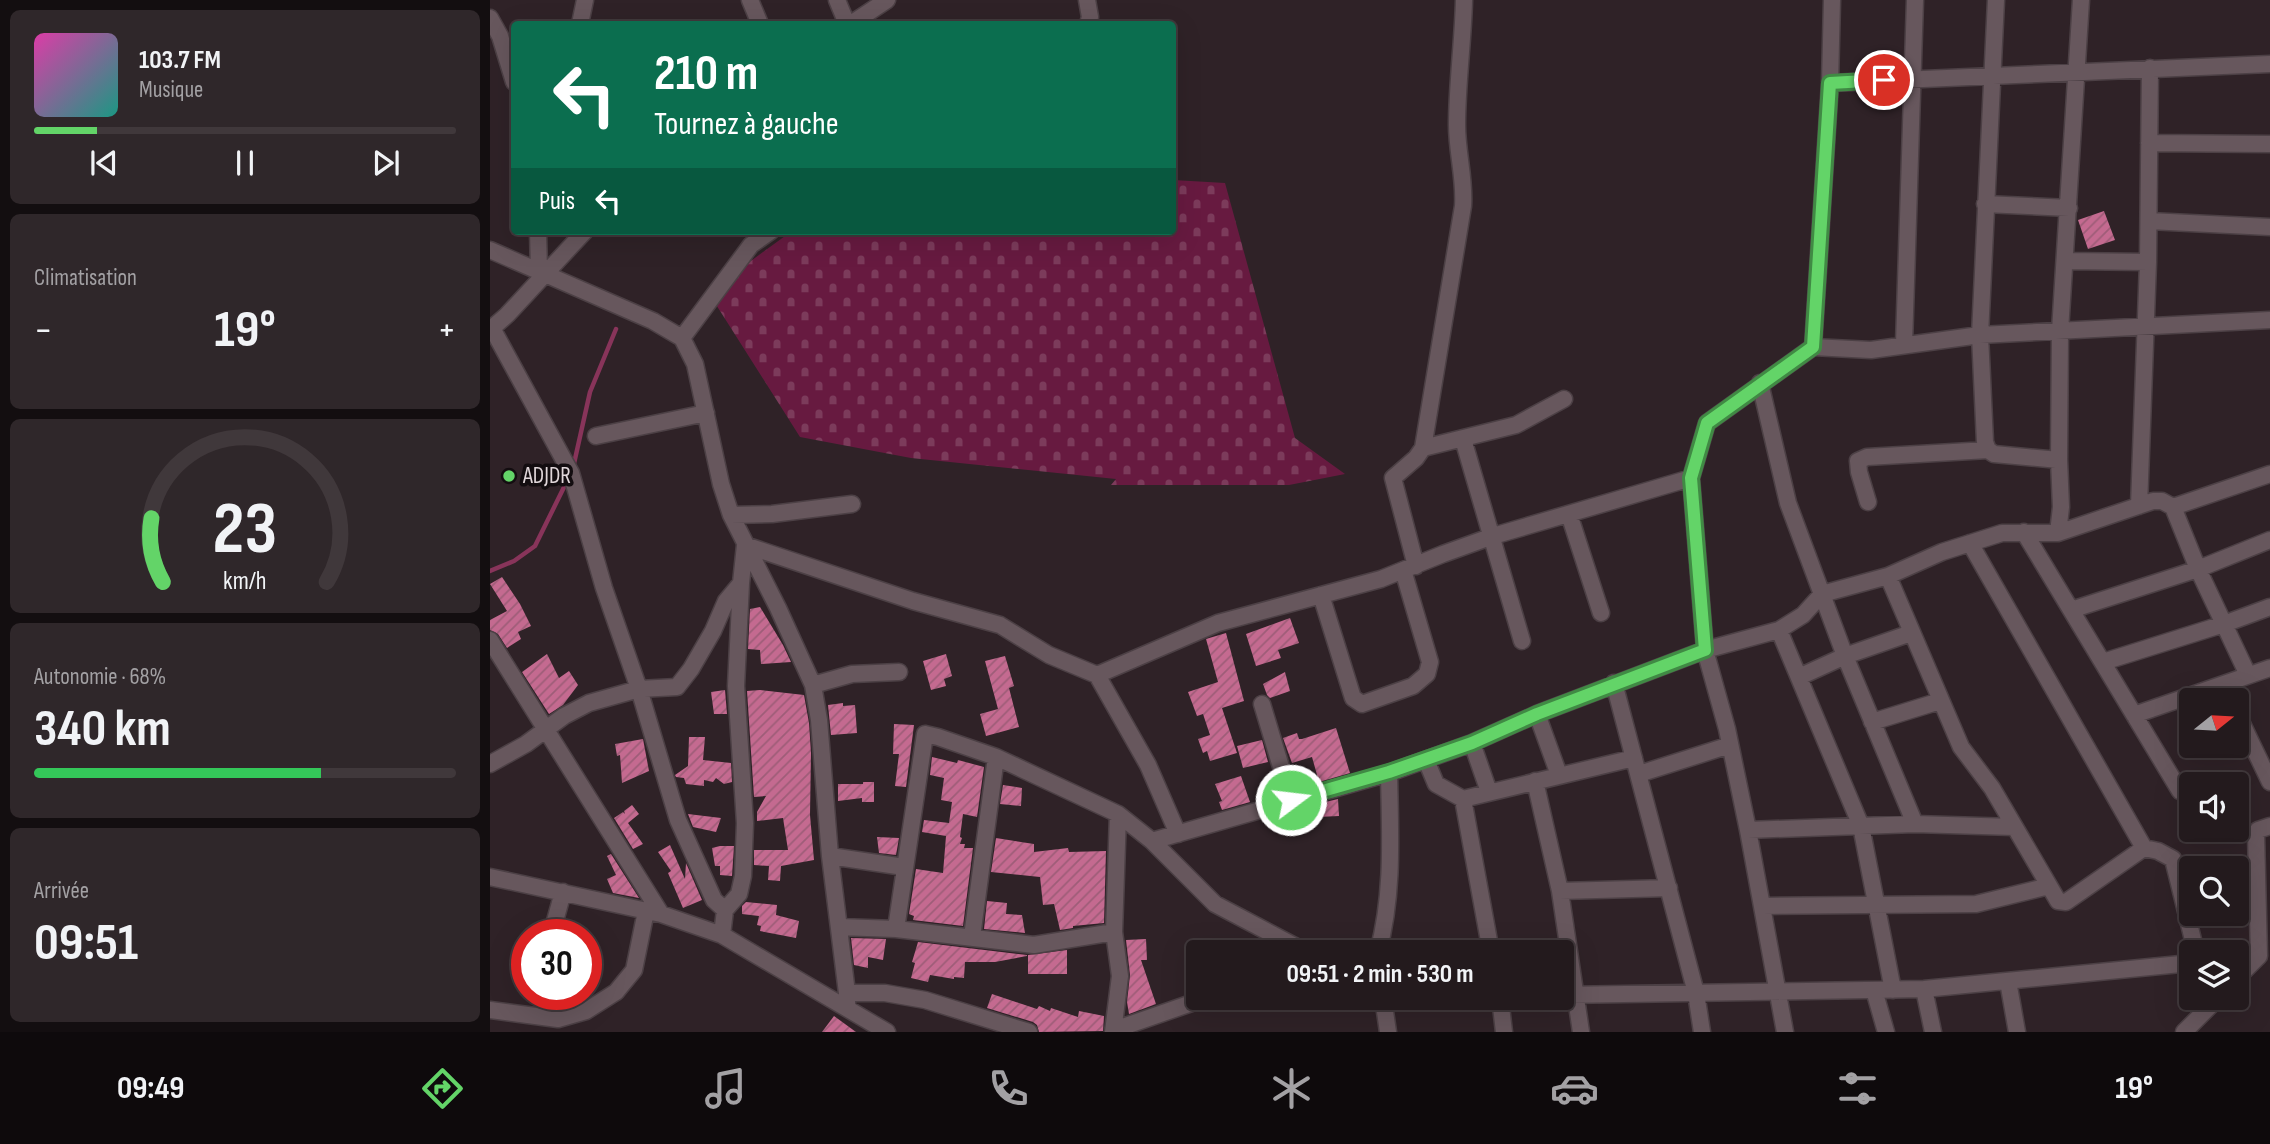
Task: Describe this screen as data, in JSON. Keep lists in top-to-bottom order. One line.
{"places":["ADJDR"],"north":"right","page":{"turn":["210 m","Tournez à gauche"],"song":["103.7 FM","Musique"],"then":"Puis","tile":["Climatisation",["Autonomie · 68%","340 km"],["Arrivée","09:51"]],"heat":["−","19°","+"],"limit":"30","trip":"09:51 · 2 min · 530 m","tabs":["09:49","19°"],"gauge":["23","km/h"]}}
